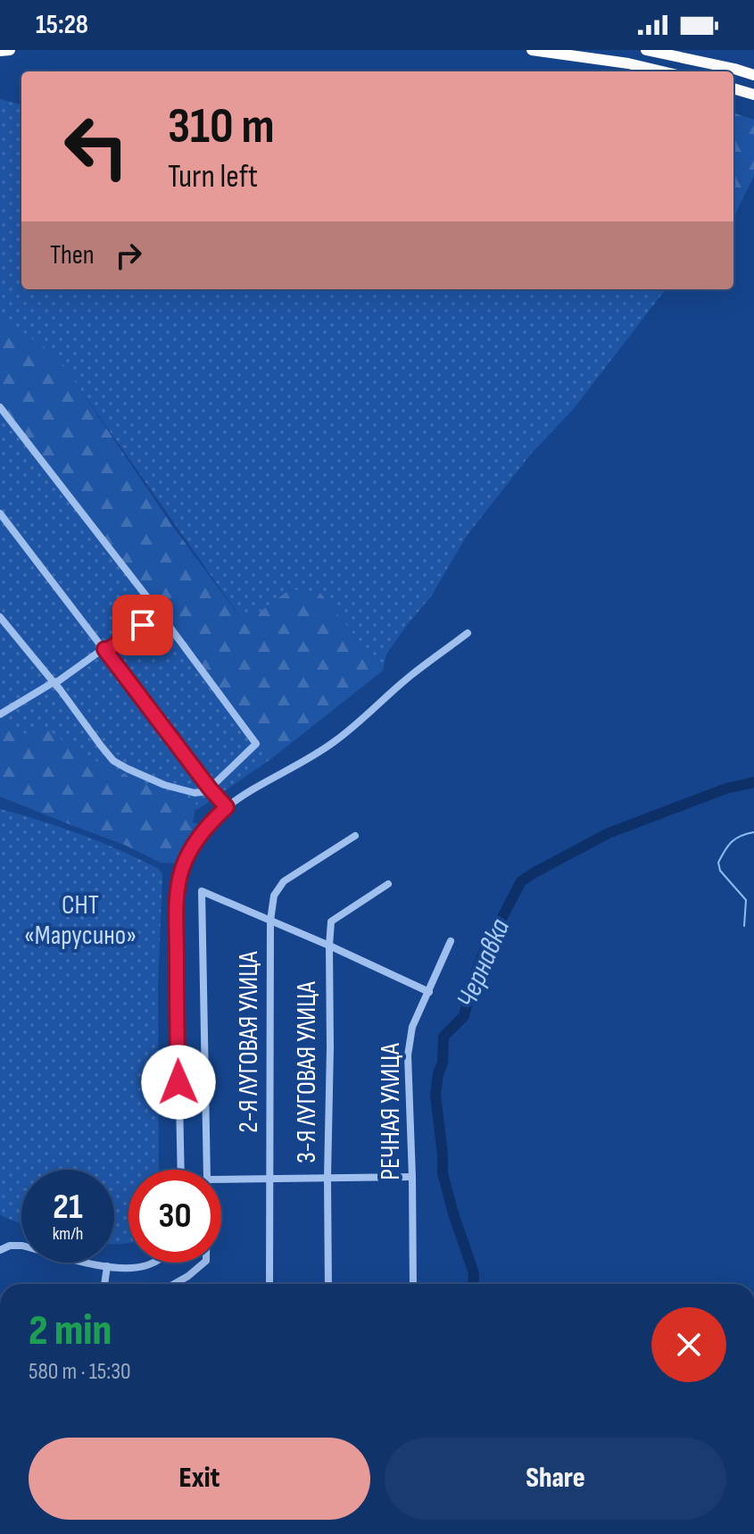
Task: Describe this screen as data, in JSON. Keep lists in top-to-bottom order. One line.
{"streets":{"street":["2-Я ЛУГОВАЯ УЛИЦА","3-Я ЛУГОВАЯ УЛИЦА","РЕЧНАЯ УЛИЦА"]},"water":["Чернавка"],"parks":["СНТ «Марусино»"],"page":{"status":"15:28","turn":["310 m","Turn left"],"then":"Then","speed":"21 km/h","limit":"30","heading":["2 min","580 m · 15:30"],"buttons":["Exit","Share"]}}
